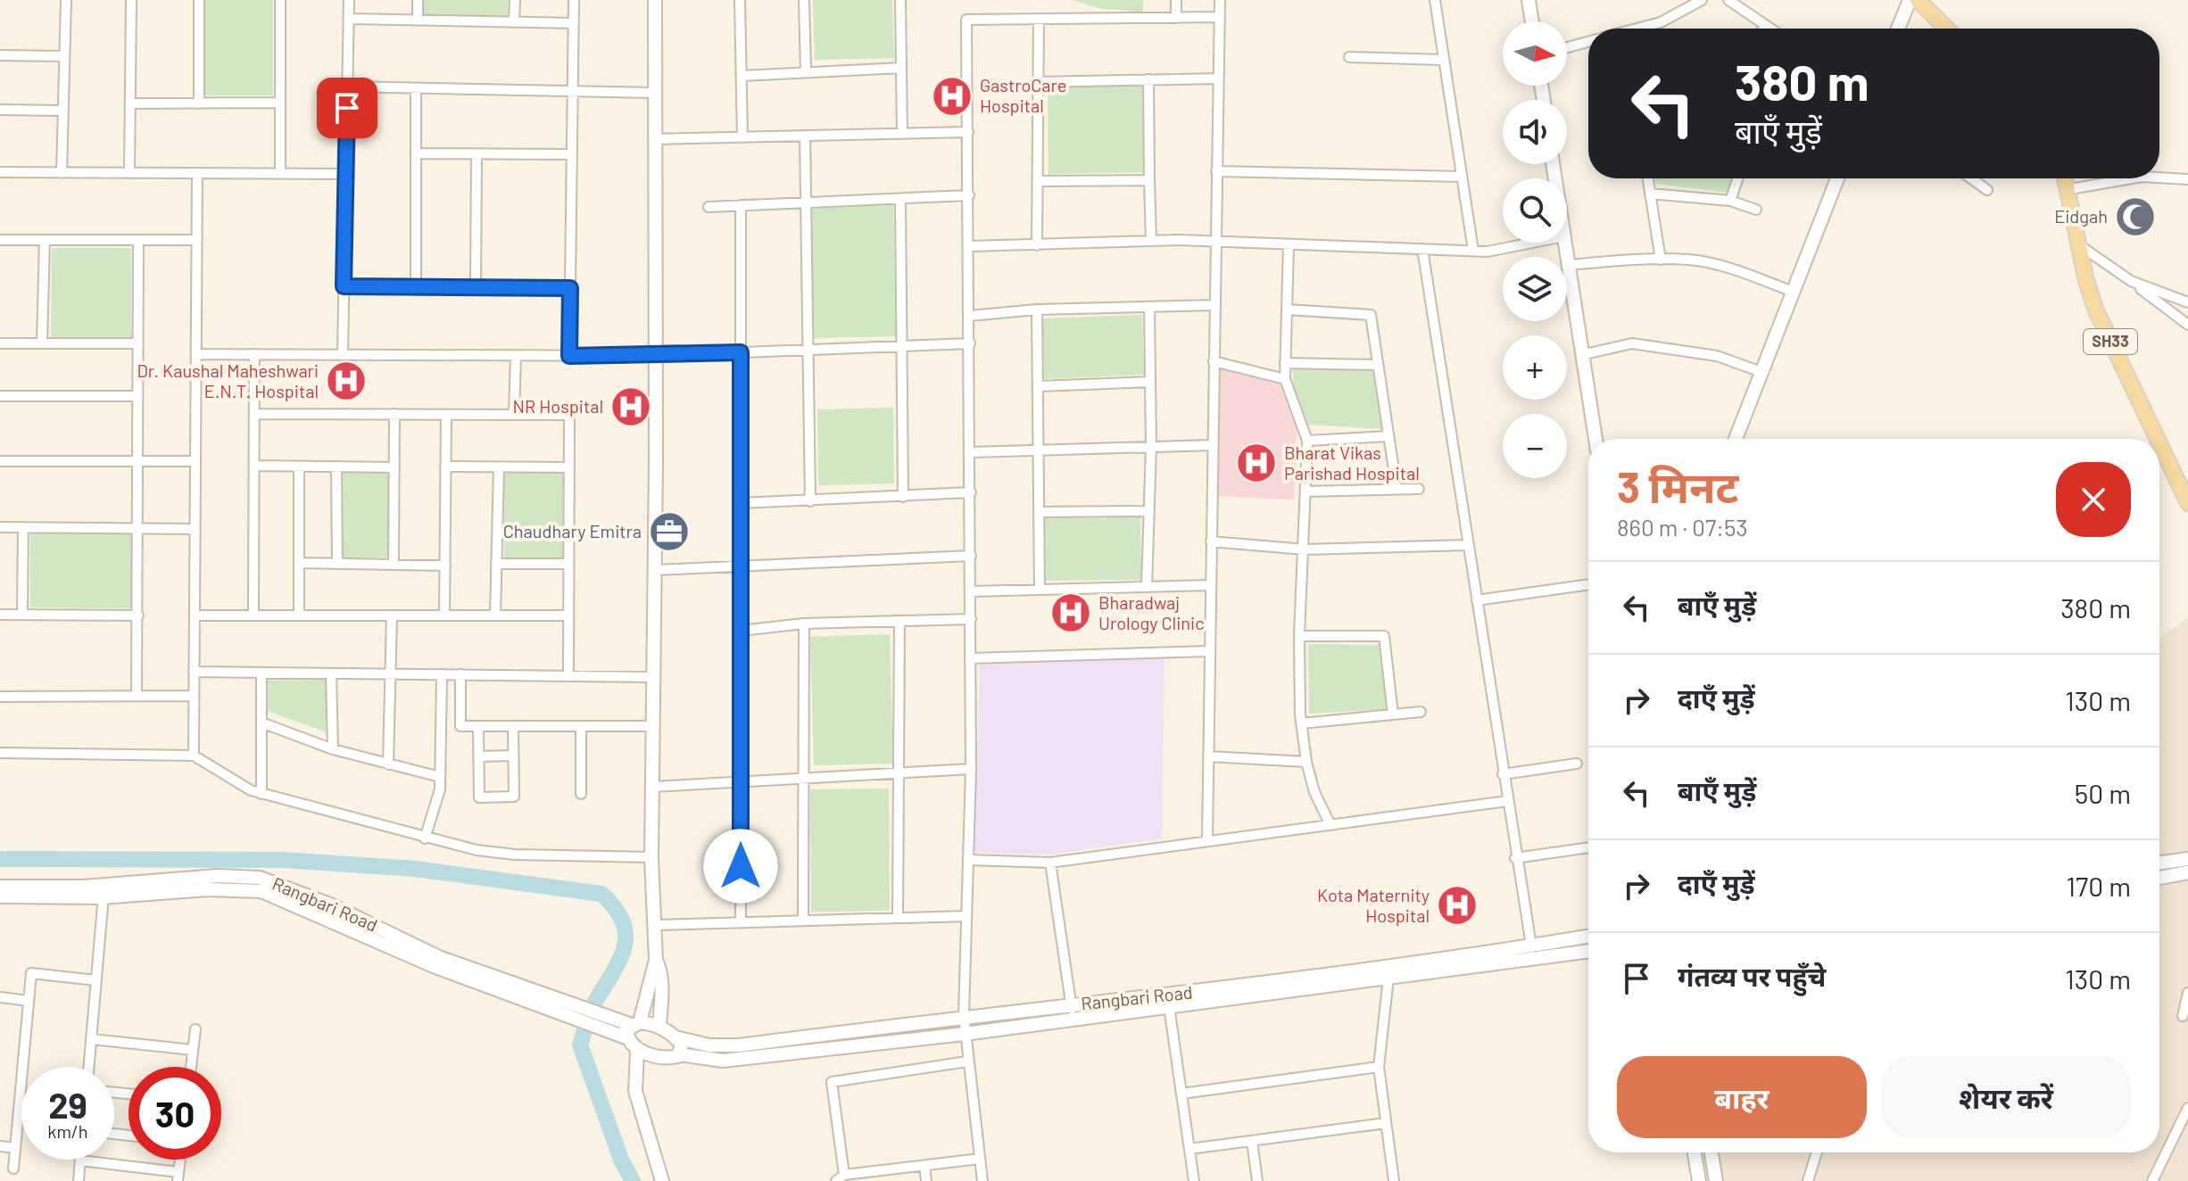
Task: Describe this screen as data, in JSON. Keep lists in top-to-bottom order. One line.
{"streets":{"main road":["SH33"],"street":["Rangbari Road"]},"places":{"hospital":["GastroCare Hospital","Dr. Kaushal Maheshwari E.N.T. Hospital","NR Hospital","Bharat Vikas Parishad Hospital","Bharadwaj Urology Clinic","Kota Maternity Hospital"],"mosque":["Eidgah"],"office":["Chaudhary Emitra"]},"north":"right","page":{"map_buttons":["+","−"],"turn":["380 m","बाएँ मुड़ें"],"heading":["3 मिनट","860 m · 07:53"],"list":[{"name":"बाएँ मुड़ें","value":"380 m"},{"name":"दाएँ मुड़ें","value":"130 m"},{"name":"बाएँ मुड़ें","value":"50 m"},{"name":"दाएँ मुड़ें","value":"170 m"},{"name":"गंतव्य पर पहुँचे","value":"130 m"}],"buttons":["बाहर","शेयर करें"],"speed":"29 km/h","limit":"30"}}
